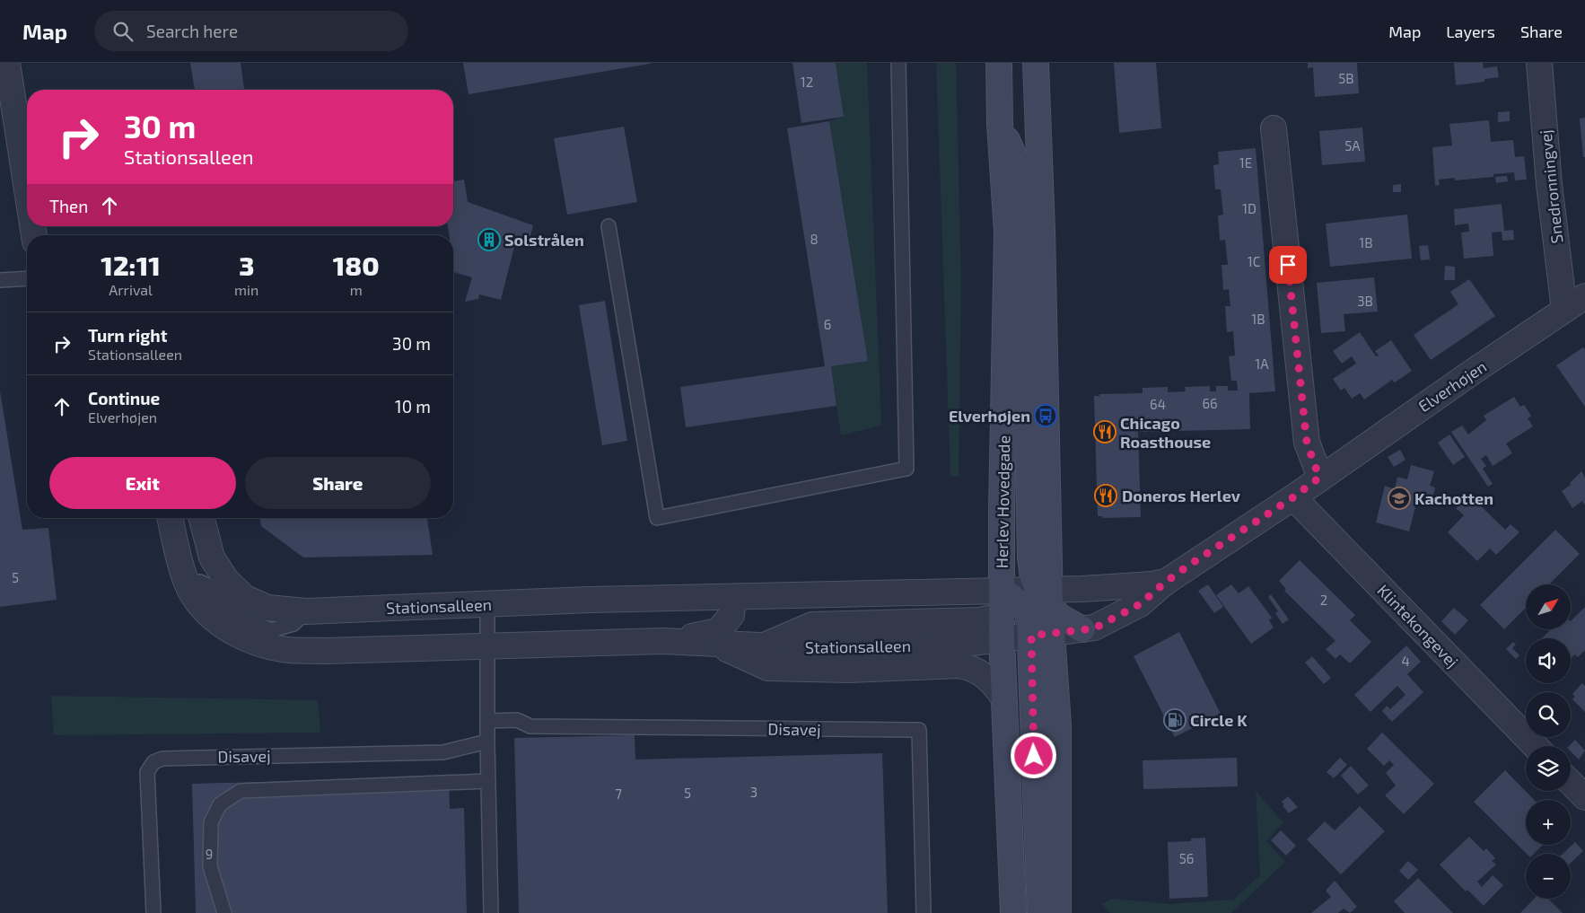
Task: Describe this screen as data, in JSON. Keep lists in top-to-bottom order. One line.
{"streets":{"main road":["Herlev Hovedgade"],"street":["Snedronningvej","Elverhøjen","Stationsalleen","Klintekongevej"],"lane":["Disavej"]},"crossings":[["Snedronningvej","Elverhøjen"],["Elverhøjen","Herlev Hovedgade"],["Elverhøjen","Stationsalleen"],["Elverhøjen","Klintekongevej"],["Herlev Hovedgade","Stationsalleen"]],"places":{"building":["Solstrålen"],"bus stop":["Elverhøjen"],"restaurant":["Chicago Roasthouse","Doneros Herlev"],"school or university":["Kachotten"],"fuel station":["Circle K"]},"house_numbers":["5B","12","5A","1E","1D","8","1B","1C","3B","1B","6","1A","66","64","5","2","4","3","5","7","9","56"],"north":"top right","page":{"header":"Map","search":"Search here","nav":["Map","Layers","Share"],"turn":["30 m","Stationsalleen"],"then":"Then","eta":["12:11","Arrival","3","min","180","m"],"list":[{"name":"Turn right","note":"Stationsalleen","value":"30 m"},{"name":"Continue","note":"Elverhøjen","value":"10 m"}],"buttons":["Exit","Share"],"map_buttons":["+","−"]}}
